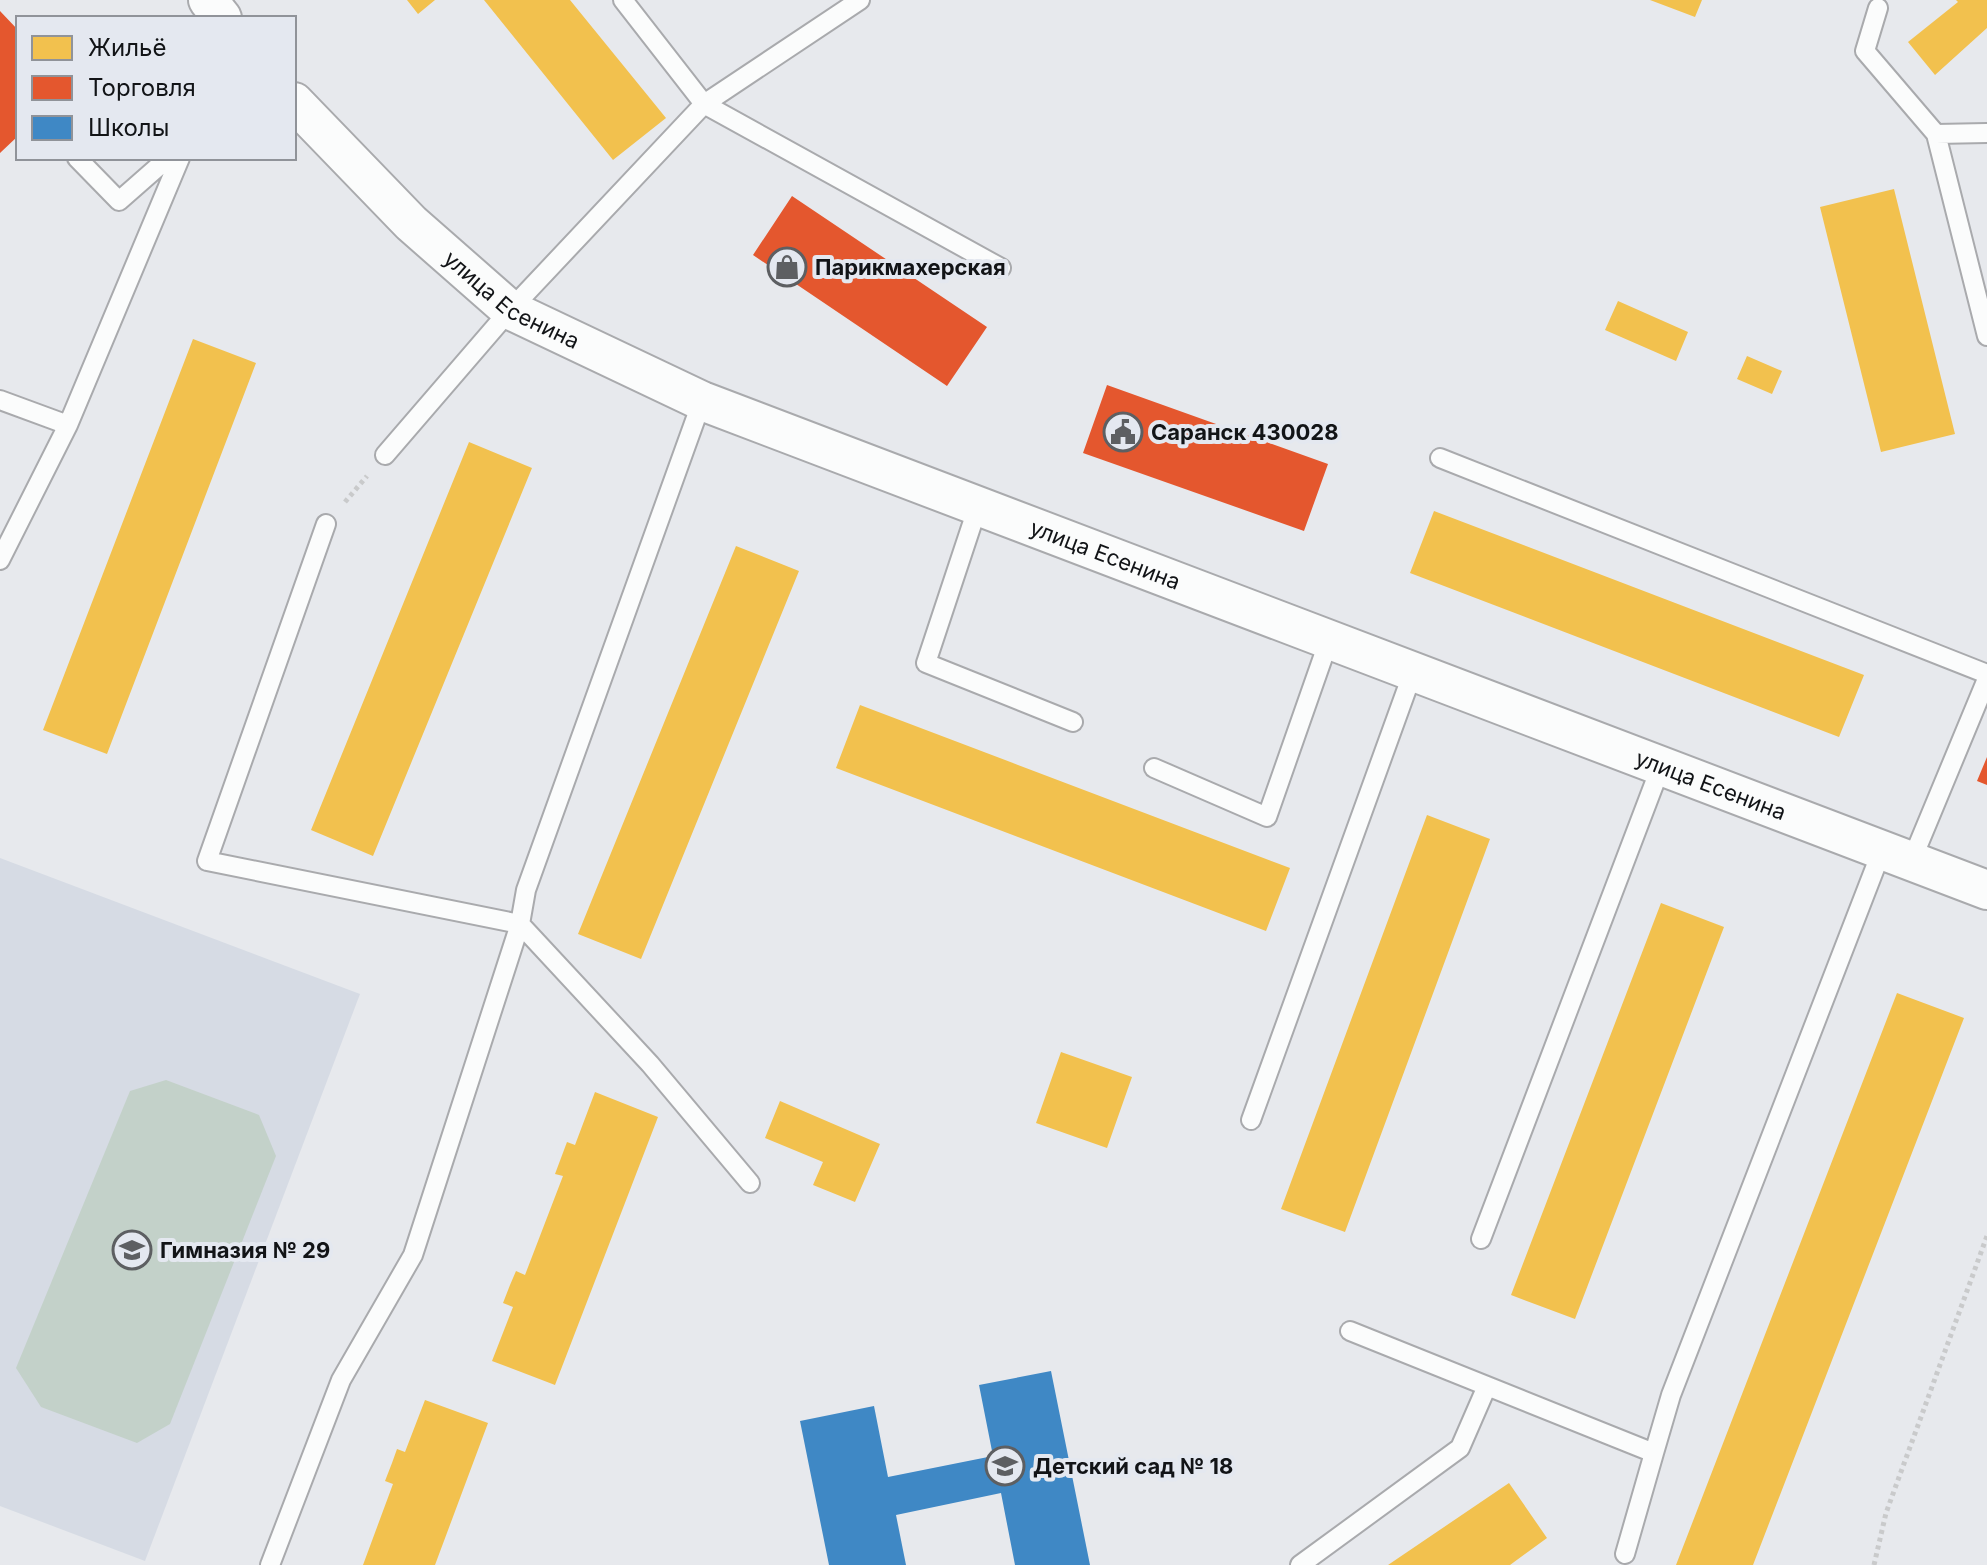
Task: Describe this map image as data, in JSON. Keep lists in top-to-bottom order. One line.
{"streets":{"street":["улица Есенина"]},"places":{"shop":["Парикмахерская"],"public building":["Саранск 430028"],"school or university":["Гимназия № 29","Детский сад № 18"]},"legend":["Жильё","Торговля","Школы"]}
